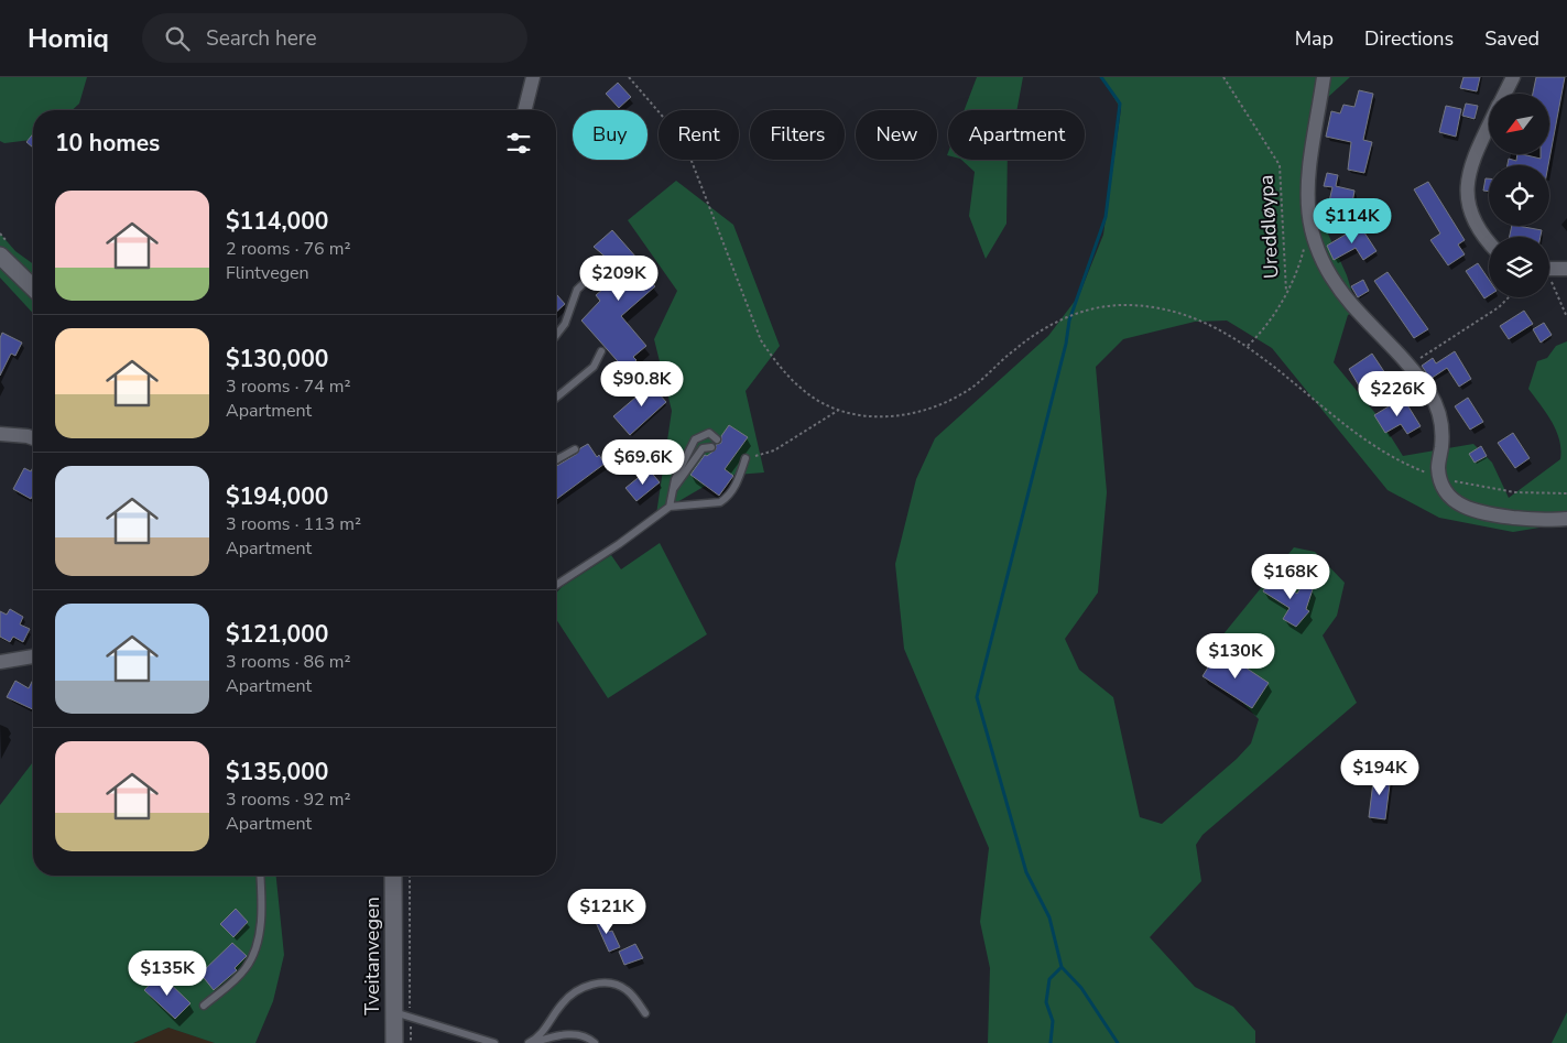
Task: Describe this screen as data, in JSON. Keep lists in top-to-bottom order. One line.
{"streets":{"main road":["Tveitanvegen"],"path":["Ureddløypa"]},"north":"bottom left","page":{"header":"Homiq","search":"Search here","nav":["Map","Directions","Saved"],"chip":["Buy","Rent","Filters","New","Apartment"],"heading":"10 homes","list":[{"name":"$114,000","note":"2 rooms · 76 m² · Flintvegen"},{"name":"$130,000","note":"3 rooms · 74 m² · Apartment"},{"name":"$194,000","note":"3 rooms · 113 m² · Apartment"},{"name":"$121,000","note":"3 rooms · 86 m² · Apartment"},{"name":"$135,000","note":"3 rooms · 92 m² · Apartment"}],"price":["$114K","$209K","$90.8K","$226K","$69.6K","$168K","$130K","$194K","$121K","$135K"]}}
